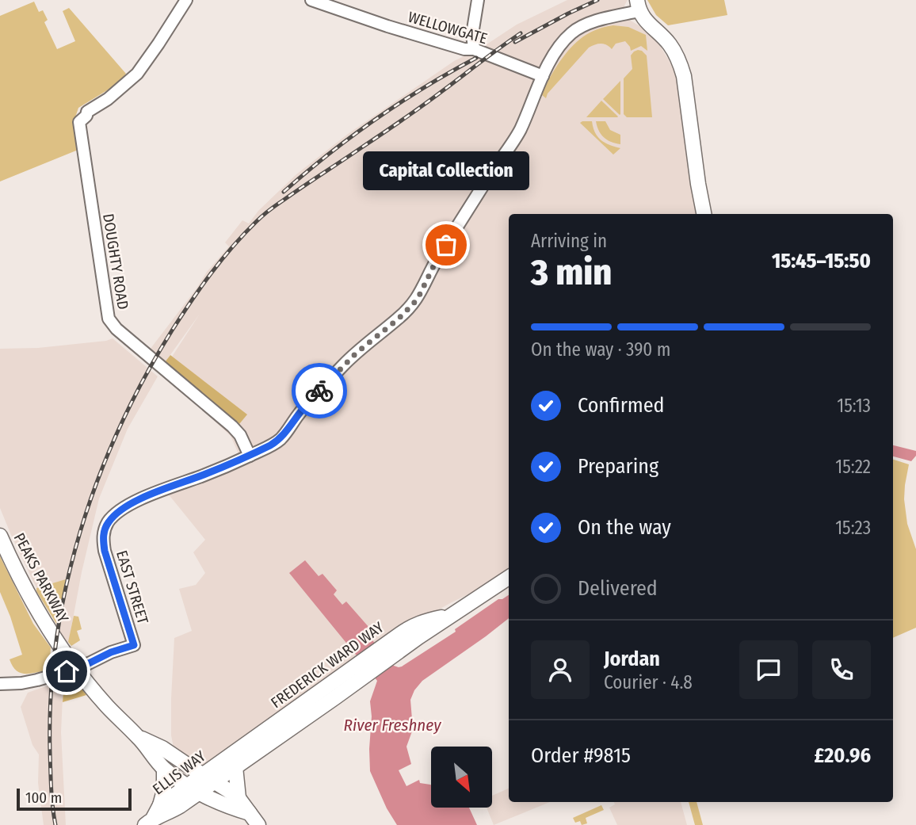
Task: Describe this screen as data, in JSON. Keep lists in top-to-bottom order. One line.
{"streets":{"main road":["PEAKS PARKWAY","FREDERICK WARD WAY","ELLIS WAY"],"street":["WELLOWGATE","DOUGHTY ROAD","EAST STREET"]},"crossings":[["WELLOWGATE","EAST STREET"],["DOUGHTY ROAD","EAST STREET"],["PEAKS PARKWAY","ELLIS WAY"],["FREDERICK WARD WAY","ELLIS WAY"]],"water":["River Freshney"],"places":["Capital Collection"],"scale_bar":"100 m","north":"bottom right","page":{"bubble":"Capital Collection","heading":["3 min","Arriving in","15:45–15:50"],"panel":["Jordan","Courier · 4.8","Order #9815","£20.96"],"bar":"On the way · 390 m","list":[["Confirmed","15:13"],["Preparing","15:22"],["On the way","15:23"],"Delivered"],"scale":"100 m"}}
